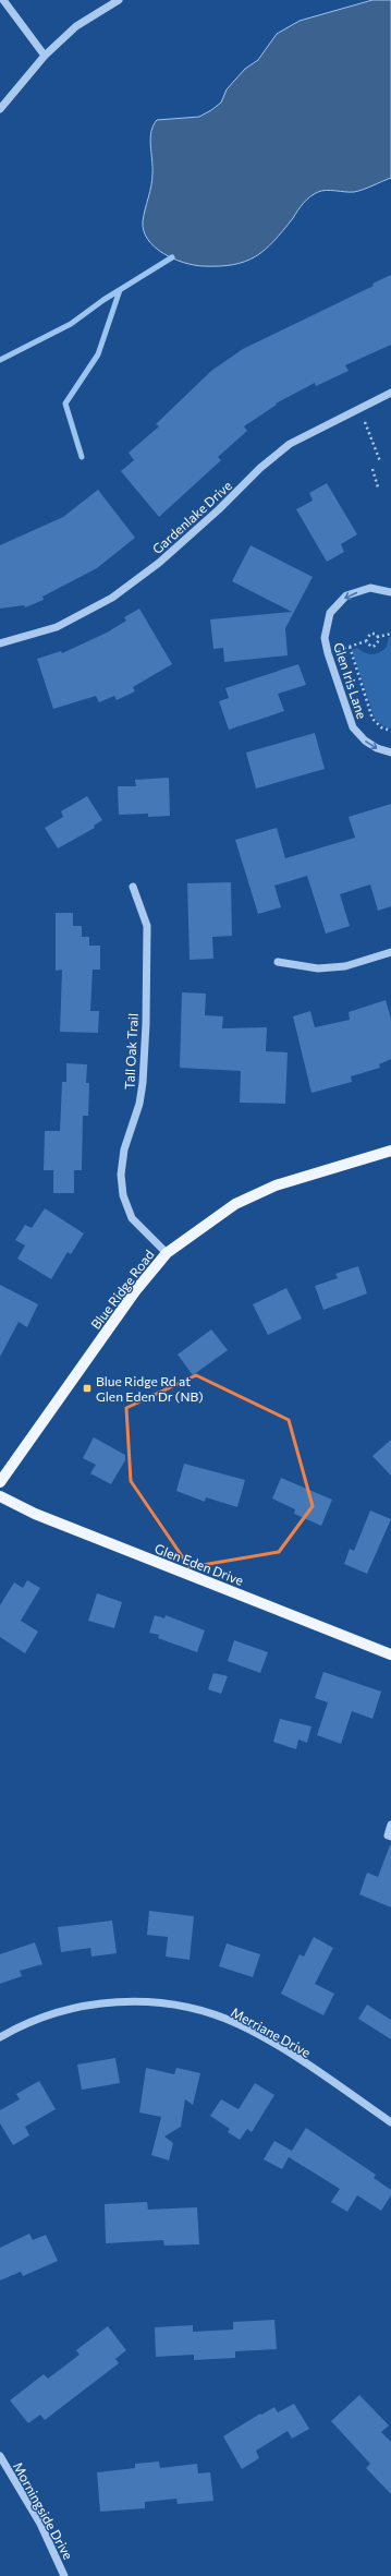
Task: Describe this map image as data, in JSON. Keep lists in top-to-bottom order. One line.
{"streets":{"main road":["Blue Ridge Road","Glen Eden Drive"],"street":["Gardenlake Drive","Glen Iris Lane","Tall Oak Trail","Merriane Drive","Morningside Drive"]},"crossings":[["Tall Oak Trail","Blue Ridge Road"]],"places":{"transit":["Blue Ridge Rd at Glen Eden Dr (NB)"]}}
